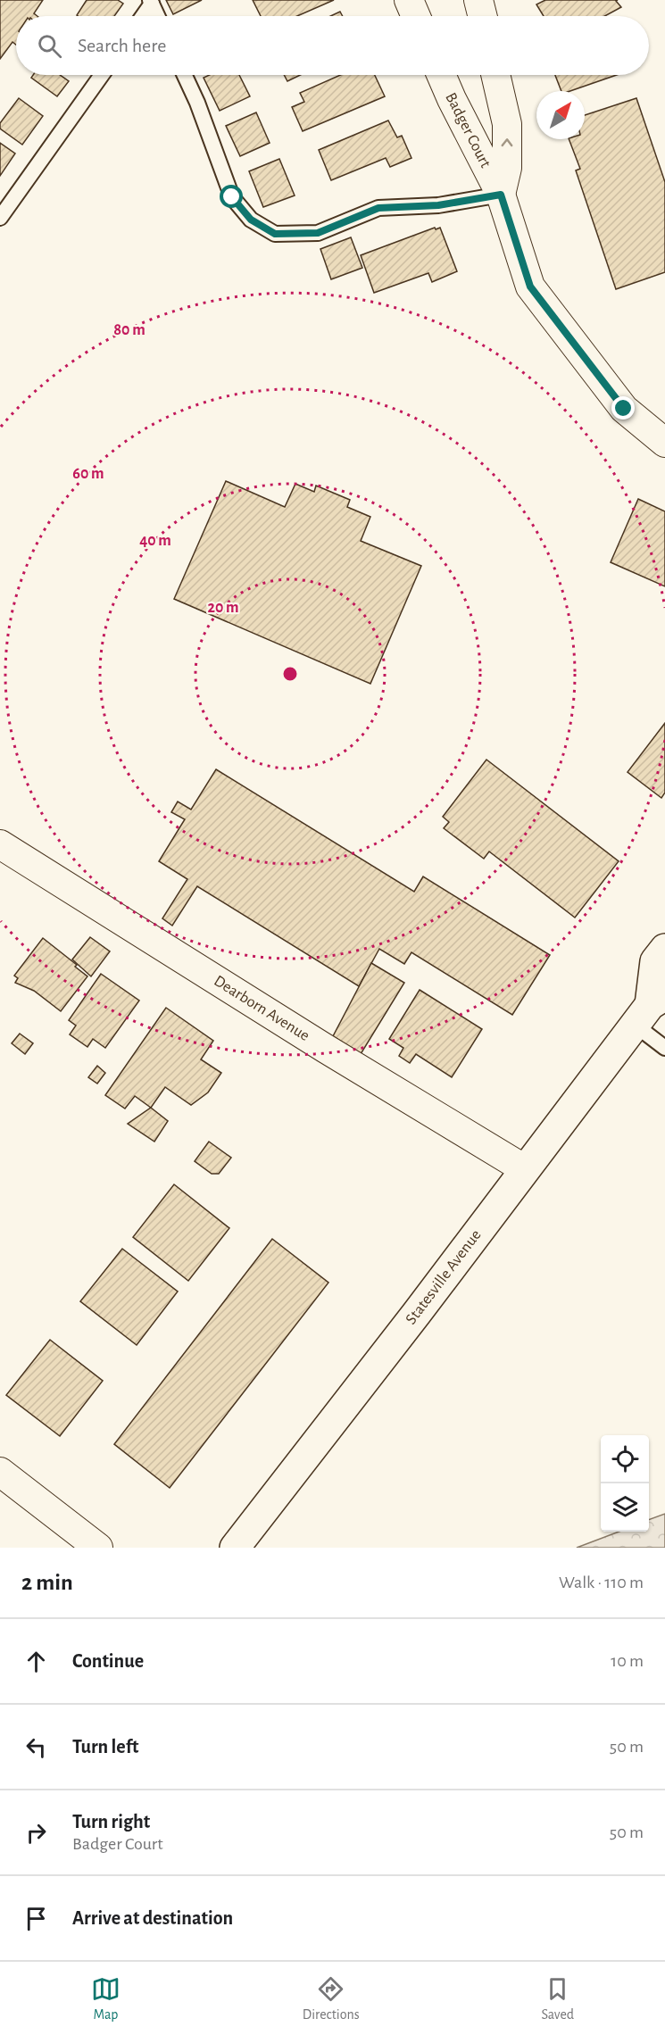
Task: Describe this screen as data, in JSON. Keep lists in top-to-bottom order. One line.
{"streets":{"main road":["Statesville Avenue"],"street":["Badger Court","Dearborn Avenue"]},"crossings":[["Dearborn Avenue","Statesville Avenue"]],"north":"top right","page":{"search":"Search here","heading":["2 min","Walk · 110 m"],"list":[["Continue","10 m"],["Turn left","50 m"],["Turn right","Badger Court","50 m"],"Arrive at destination"],"nav":["Map","Directions","Saved"]},"rings":["80 m","60 m","40 m","20 m"]}
